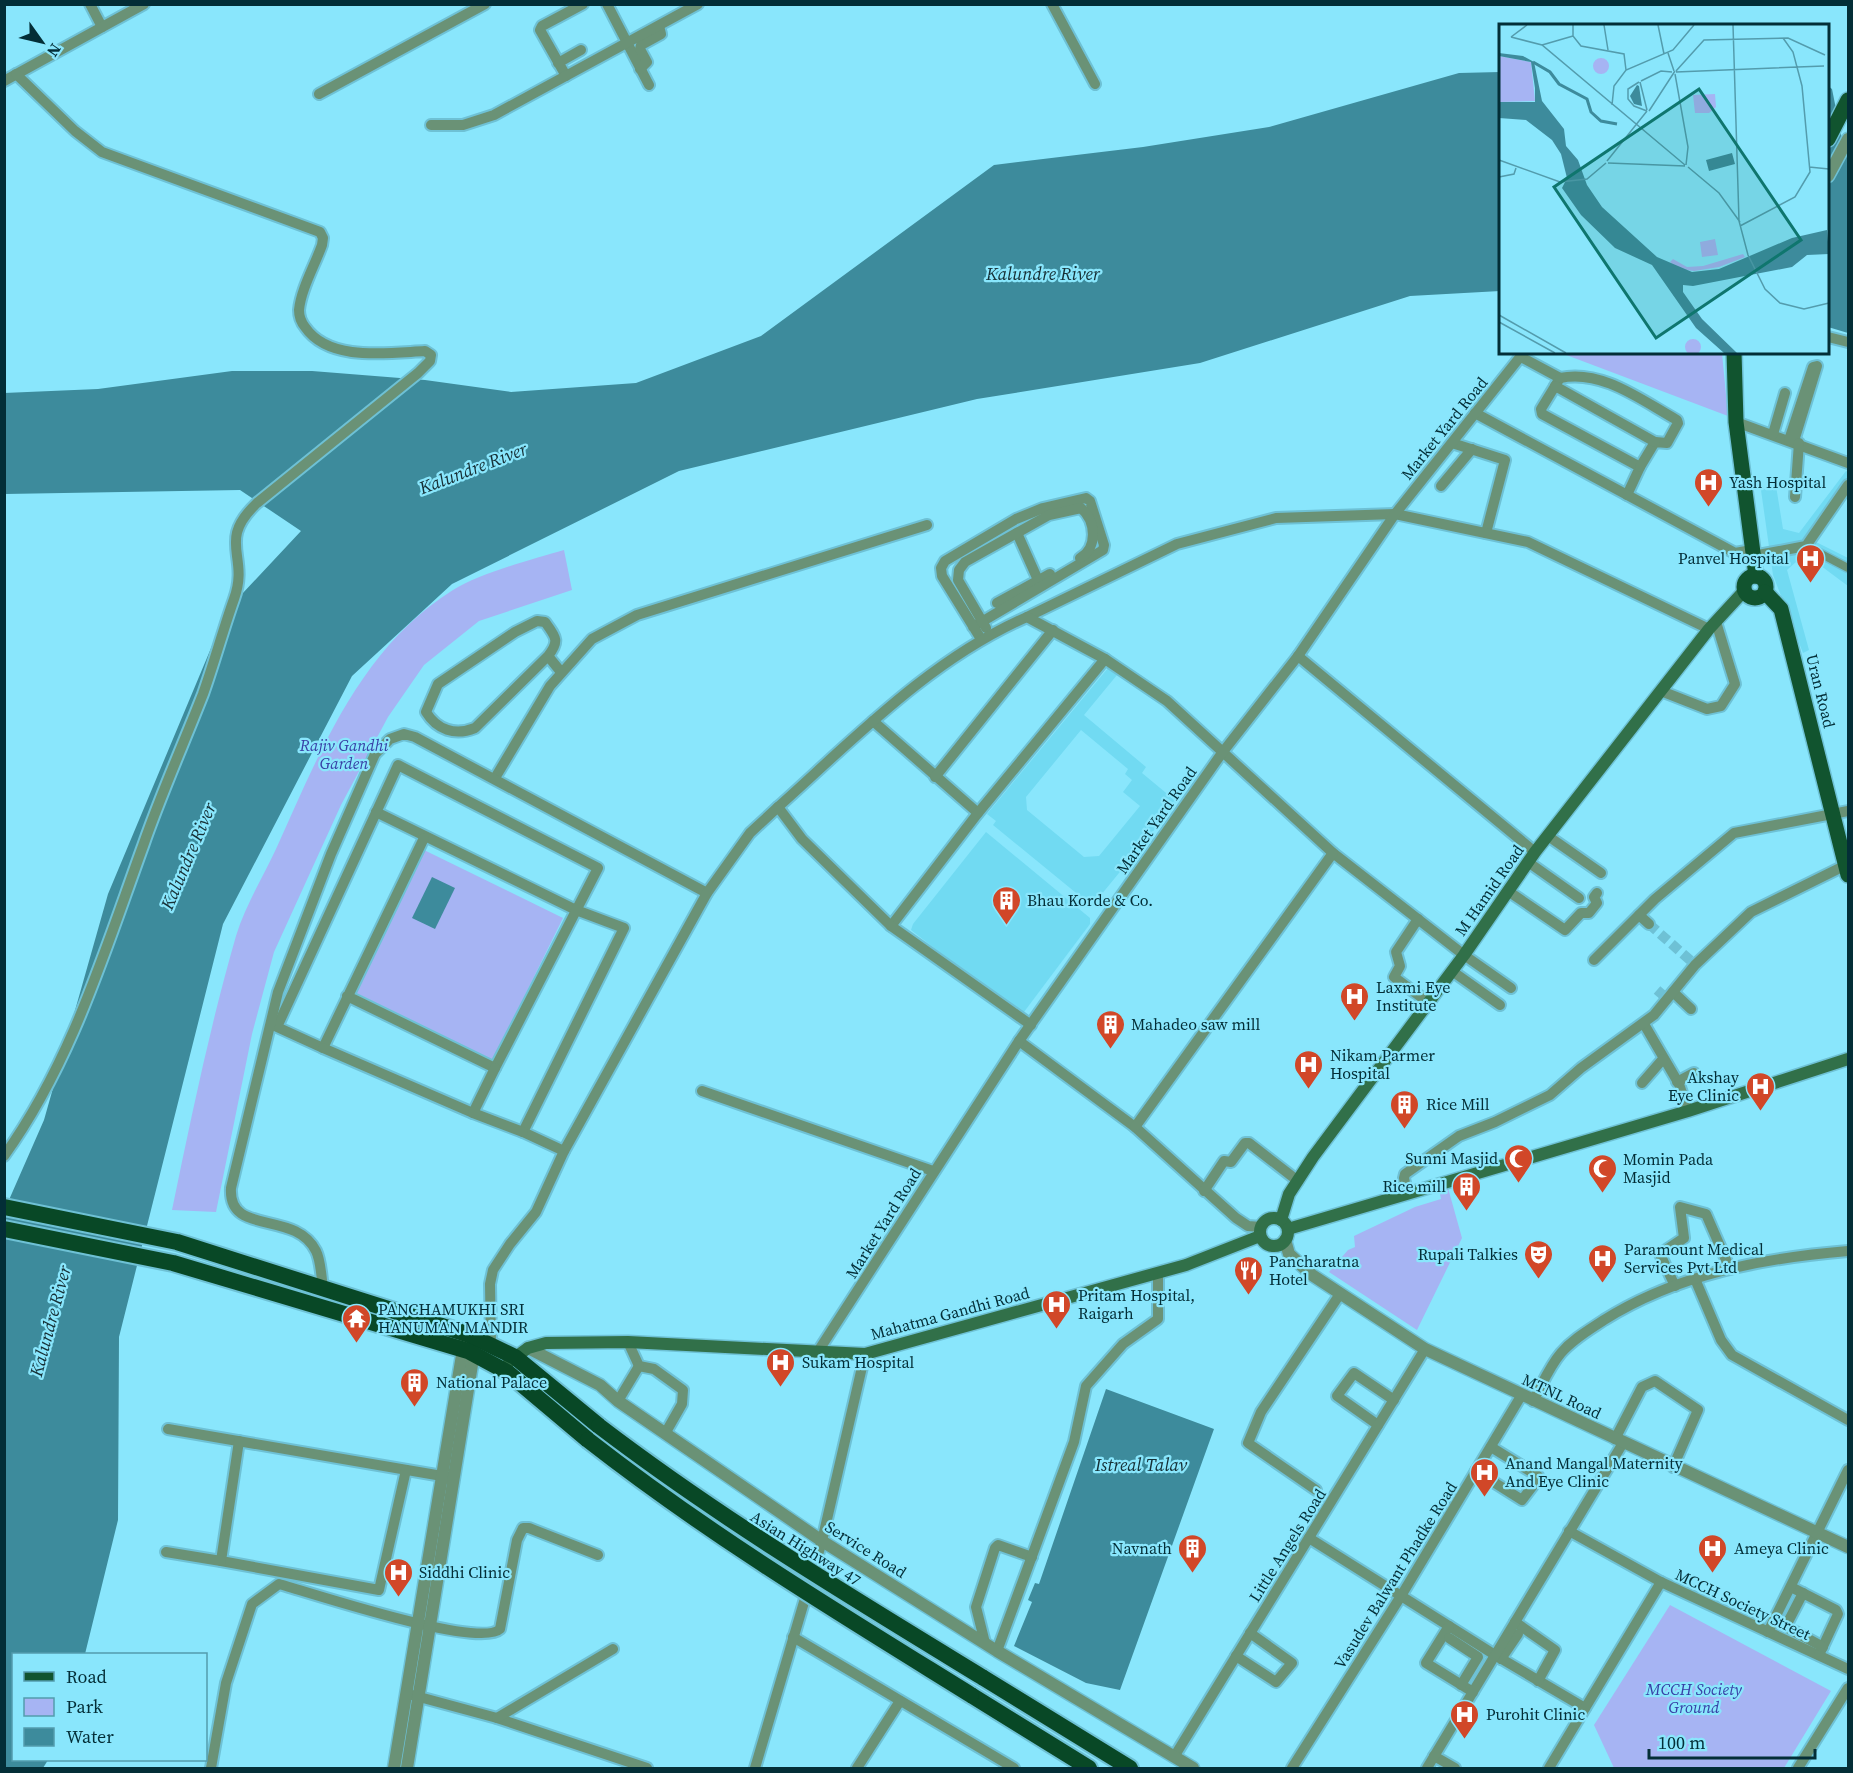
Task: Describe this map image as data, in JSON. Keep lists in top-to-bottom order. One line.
{"streets":{"highway":["Asian Highway 47"],"main road":["Uran Road","M Hamid Road","Mahatma Gandhi Road"],"street":["Market Yard Road","MTNL Road","Little Angels Road","Service Road","Vasudev Balwant Phadke Road","MCCH Society Street"]},"crossings":[["Market Yard Road","Mahatma Gandhi Road"],["Uran Road","M Hamid Road"],["M Hamid Road","Mahatma Gandhi Road"],["M Hamid Road","MTNL Road"],["Mahatma Gandhi Road","MTNL Road"],["Mahatma Gandhi Road","Asian Highway 47"],["Mahatma Gandhi Road","Service Road"],["MTNL Road","Little Angels Road"],["MTNL Road","Vasudev Balwant Phadke Road"],["Little Angels Road","Service Road"],["Asian Highway 47","Service Road"]],"water":["Kalundre River","Istreal Talav"],"parks":["Rajiv Gandhi Garden","MCCH Society Ground"],"places":{"hospital":["Yash Hospital","Panvel Hospital","Laxmi Eye Institute","Nikam Parmer Hospital","Akshay Eye Clinic","Paramount Medical Services Pvt Ltd","Pritam Hospital, Raigarh","Sukam Hospital","Anand Mangal Maternity And Eye Clinic","Ameya Clinic","Siddhi Clinic","Purohit Clinic"],"building":["Bhau Korde & Co.","Mahadeo saw mill","Rice Mill","Rice mill","National Palace","Navnath"],"mosque":["Sunni Masjid","Momin Pada Masjid"],"theatre":["Rupali Talkies"],"restaurant":["Pancharatna Hotel"],"temple":["PANCHAMUKHI SRI HANUMAN MANDIR"]},"legend":["Road","Park","Water"],"scale_bar":"100 m","north":"bottom right"}
